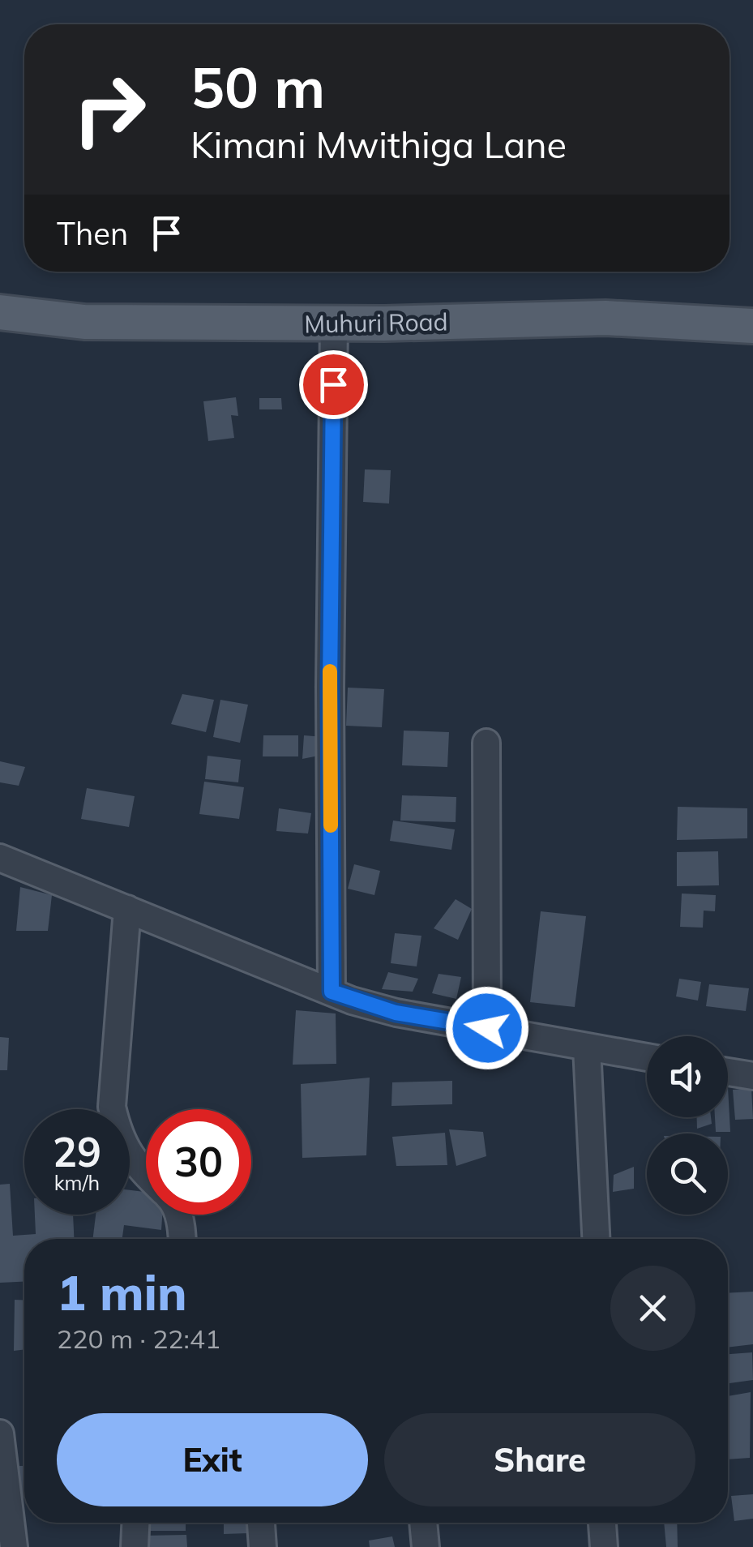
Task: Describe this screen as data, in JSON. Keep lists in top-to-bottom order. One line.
{"streets":{"main road":["Muhuri Road"]},"page":{"turn":["50 m","Kimani Mwithiga Lane"],"then":"Then","speed":"29 km/h","limit":"30","heading":["1 min","220 m · 22:41"],"buttons":["Exit","Share"]}}
